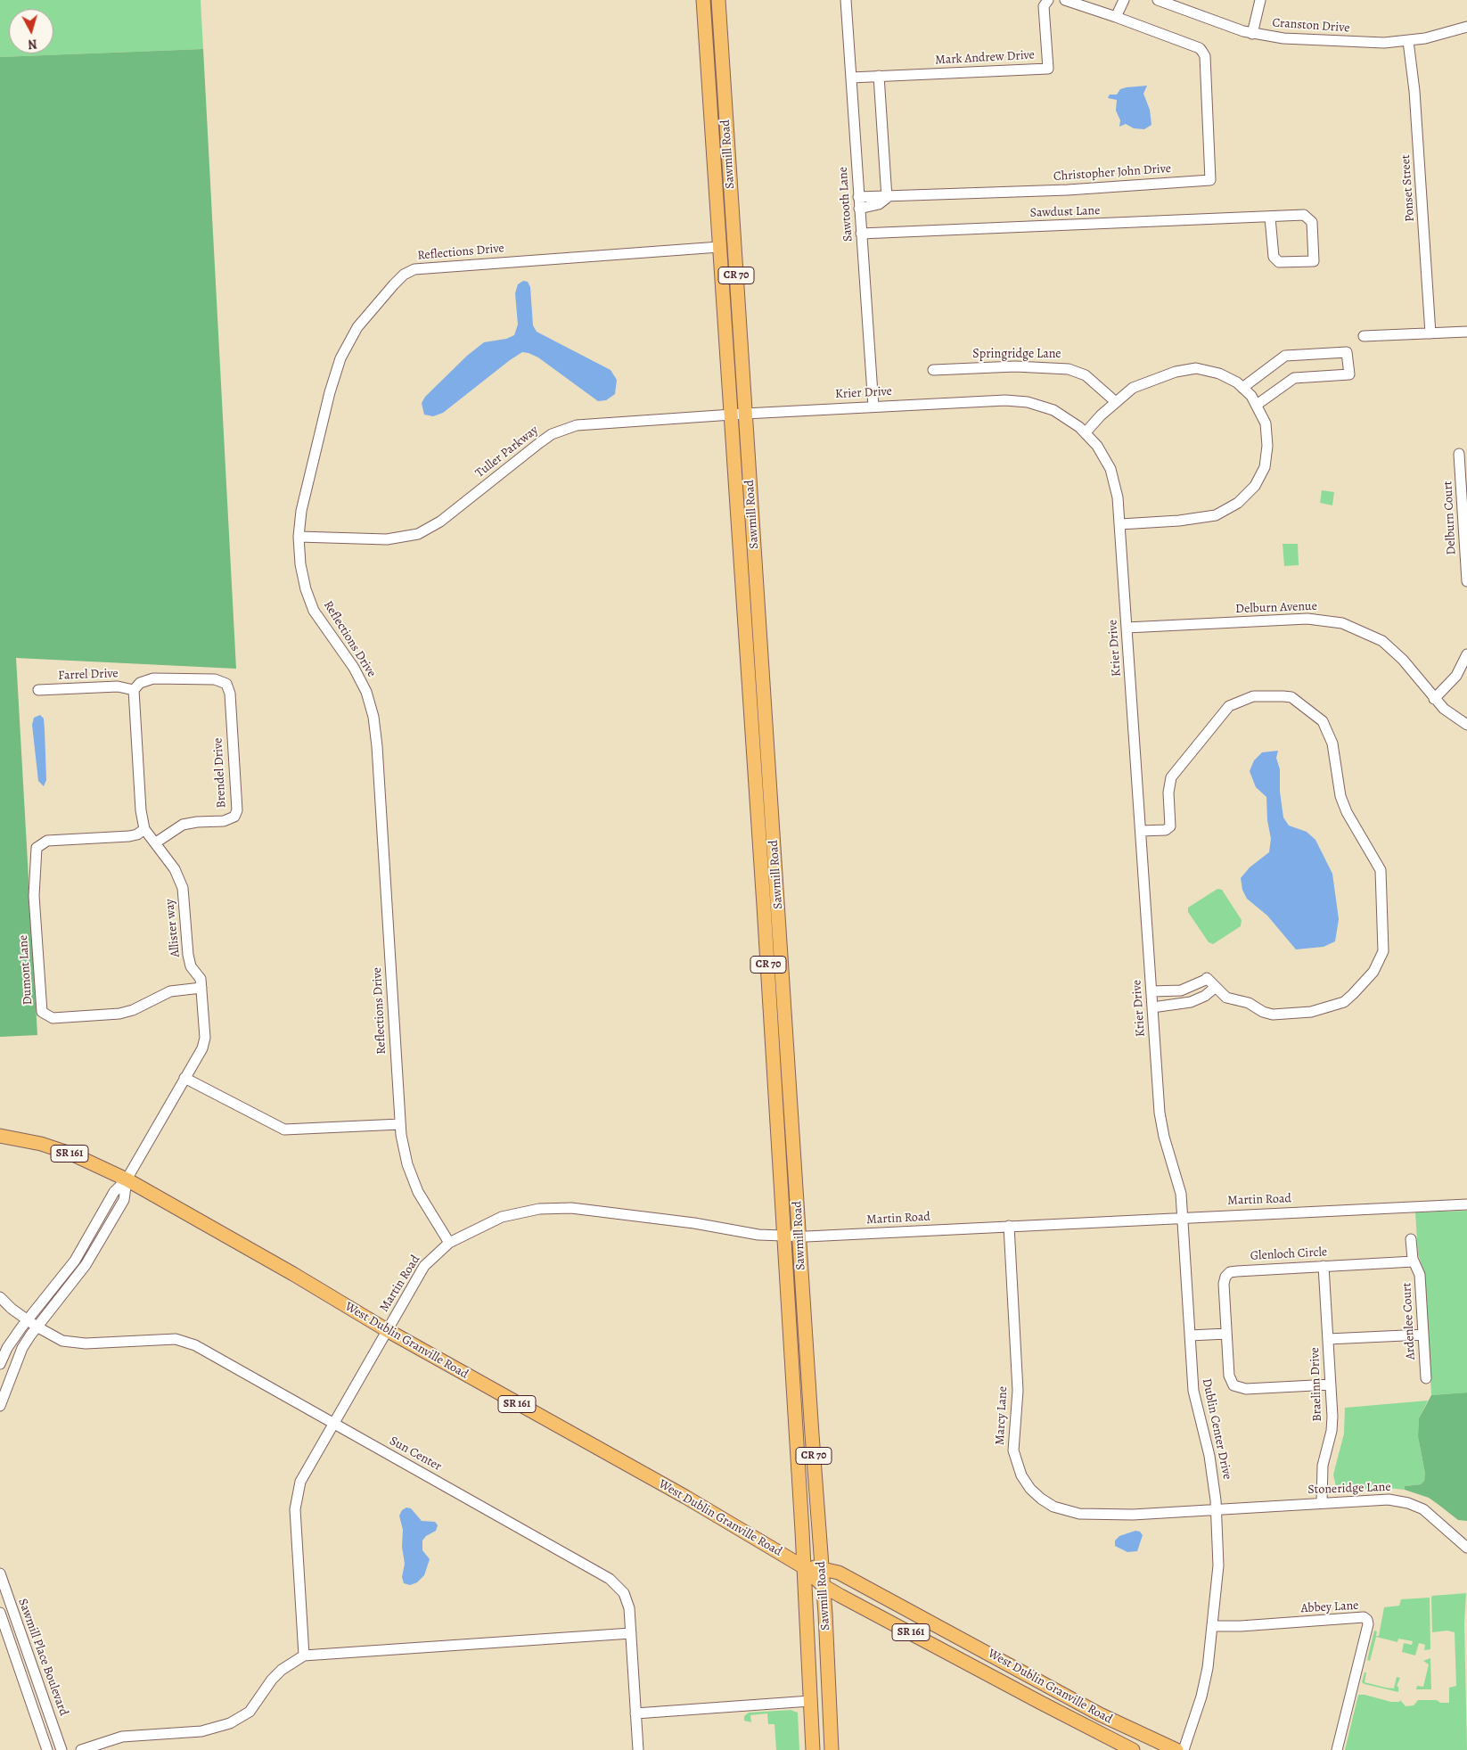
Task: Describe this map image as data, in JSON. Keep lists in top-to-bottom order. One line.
{"streets":{"main road":["Sawmill Road","CR 70","SR 161","West Dublin Granville Road"],"street":["Cranston Drive","Mark Andrew Drive","Christopher John Drive","Ponset Street","Sawtooth Lane","Sawdust Lane","Reflections Drive","Springridge Lane","Krier Drive","Tuller Parkway","Delburn Court","Delburn Avenue","Farrel Drive","Brendel Drive","Allister way","Dumont Lane","Martin Road","Glenloch Circle","Ardenlee Court","Braelinn Drive","Marcy Lane","Dublin Center Drive","Sun Center","Stoneridge Lane","Abbey Lane","Sawmill Place Boulevard"]},"crossings":[["Cranston Drive","Ponset Street"],["Mark Andrew Drive","Sawtooth Lane"],["Sawmill Road","Reflections Drive"],["Sawmill Road","Krier Drive"],["Sawmill Road","Tuller Parkway"],["Sawmill Road","Martin Road"],["Sawmill Road","West Dublin Granville Road"],["Christopher John Drive","Sawtooth Lane"],["Sawtooth Lane","Sawdust Lane"],["Sawtooth Lane","Krier Drive"],["Reflections Drive","Tuller Parkway"],["Reflections Drive","Martin Road"],["Krier Drive","Tuller Parkway"],["Krier Drive","Delburn Avenue"],["Krier Drive","Martin Road"],["Krier Drive","Dublin Center Drive"],["Farrel Drive","Brendel Drive"],["Farrel Drive","Allister way"],["Brendel Drive","Allister way"],["Allister way","Dumont Lane"],["Allister way","West Dublin Granville Road"],["Martin Road","West Dublin Granville Road"],["Martin Road","Marcy Lane"],["Martin Road","Dublin Center Drive"],["Martin Road","Sun Center"],["Glenloch Circle","Ardenlee Court"],["Glenloch Circle","Braelinn Drive"],["Braelinn Drive","Stoneridge Lane"],["Marcy Lane","Dublin Center Drive"],["Marcy Lane","Stoneridge Lane"],["Dublin Center Drive","Stoneridge Lane"],["Dublin Center Drive","Abbey Lane"]],"north":"bottom"}
